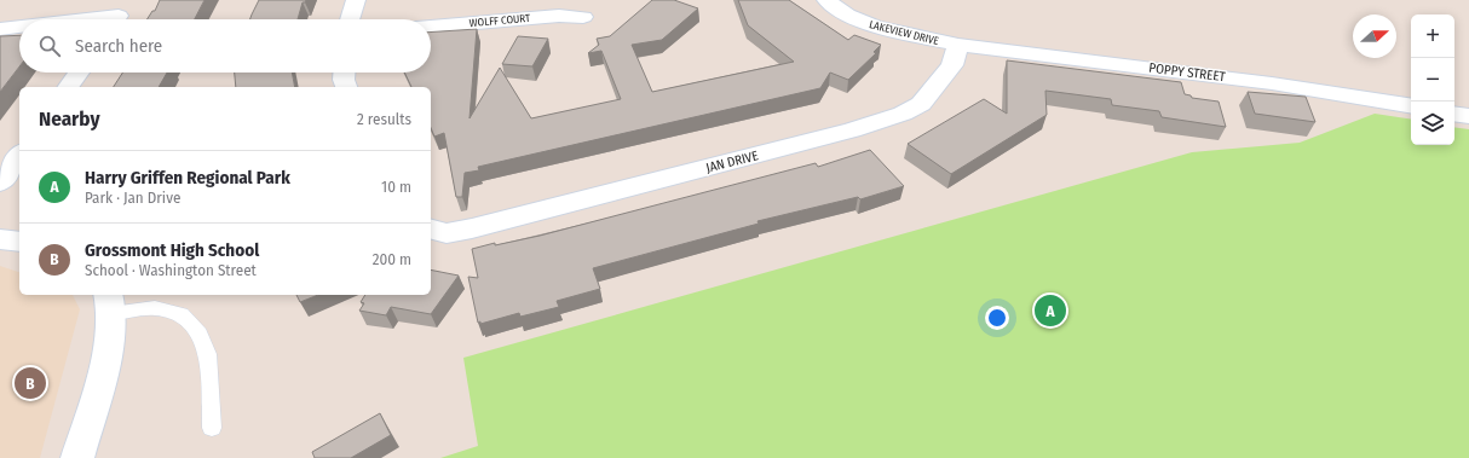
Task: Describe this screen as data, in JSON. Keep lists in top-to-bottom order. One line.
{"streets":{"street":["WOLFF COURT","LAKEVIEW DRIVE","POPPY STREET","JAN DRIVE"]},"crossings":[["LAKEVIEW DRIVE","POPPY STREET"],["LAKEVIEW DRIVE","JAN DRIVE"],["POPPY STREET","JAN DRIVE"]],"north":"right","page":{"map_buttons":["+","−"],"search":"Search here","heading":["Nearby","2 results"],"list":[{"mark":"A","name":"Harry Griffen Regional Park","note":"Park · Jan Drive","value":"10 m"},{"mark":"B","name":"Grossmont High School","note":"School · Washington Street","value":"200 m"}],"pins":["A","B"]}}
